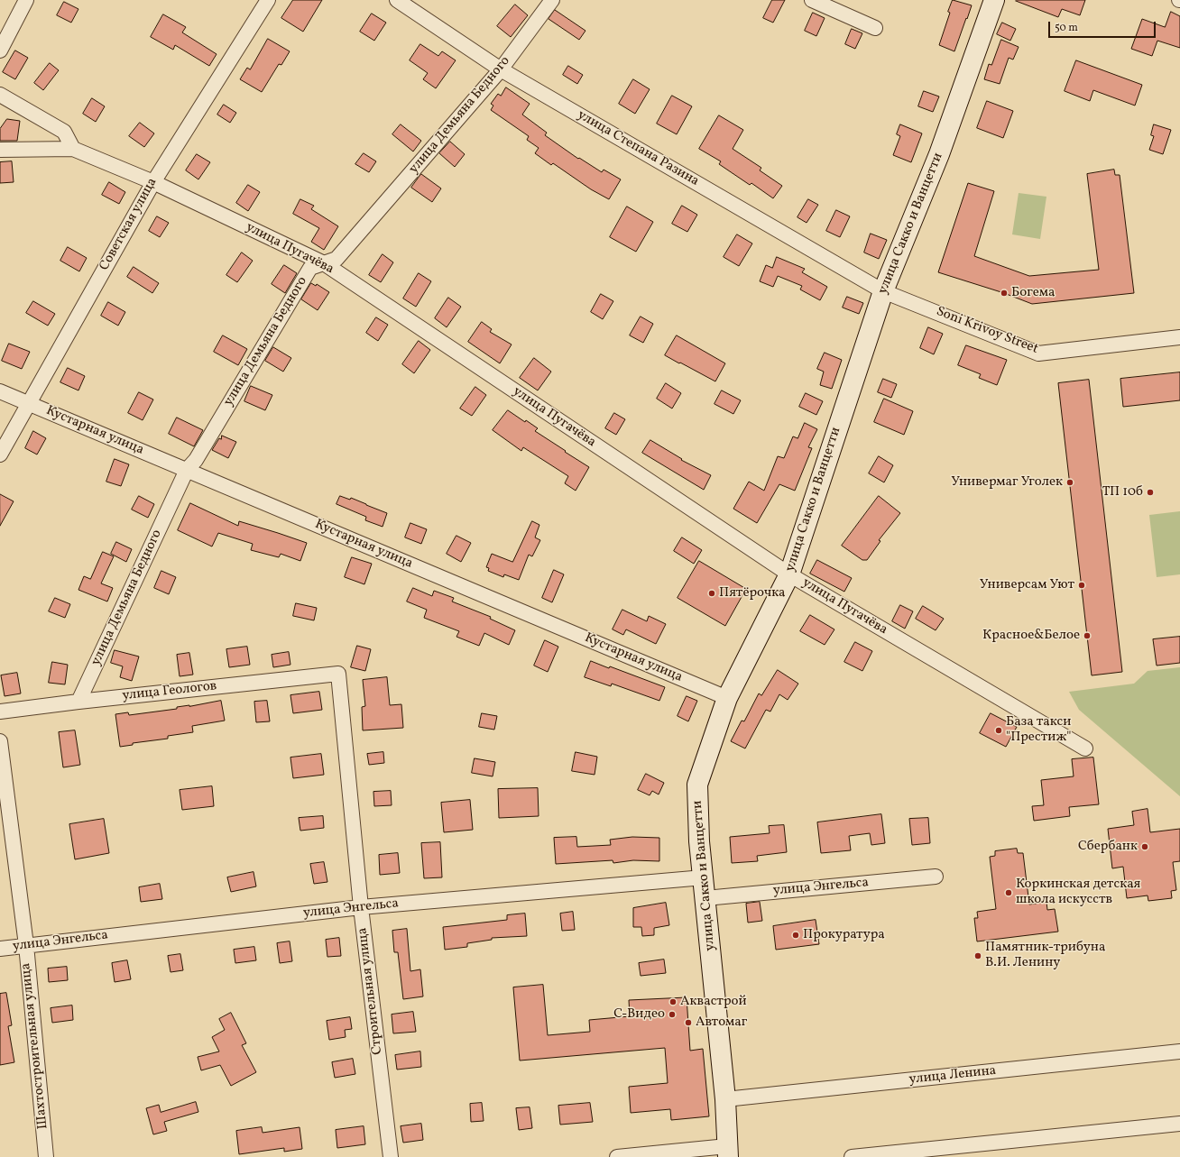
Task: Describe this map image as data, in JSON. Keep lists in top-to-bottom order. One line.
{"streets":{"street":["улица Демьяна Бедного","улица Степана Разина","улица Сакко и Ванцетти","Советская улица","улица Пугачёва","Soni Krivoy Street","Кустарная улица","улица Геологов","улица Энгельса","Строительная улица","Шахтостроительная улица","улица Ленина"]},"crossings":[["улица Демьяна Бедного","улица Степана Разина"],["улица Демьяна Бедного","улица Пугачёва"],["улица Демьяна Бедного","Кустарная улица"],["улица Демьяна Бедного","улица Геологов"],["улица Степана Разина","улица Сакко и Ванцетти"],["улица Степана Разина","Soni Krivoy Street"],["улица Сакко и Ванцетти","улица Пугачёва"],["улица Сакко и Ванцетти","Soni Krivoy Street"],["улица Сакко и Ванцетти","Кустарная улица"],["улица Сакко и Ванцетти","улица Энгельса"],["улица Сакко и Ванцетти","улица Ленина"],["Советская улица","улица Пугачёва"],["Советская улица","Кустарная улица"],["улица Геологов","Строительная улица"],["улица Энгельса","Строительная улица"],["улица Энгельса","Шахтостроительная улица"]],"places":["Богема","Универмаг Уголек","ТП 10б","Универсам Уют","Пятёрочка","Красное&Белое","База такси \"Престиж\"","Сбербанк","Коркинская детская школа искусств","Прокуратура","Памятник-трибуна В.И. Ленину","Аквастрой","С-Видео","Автомаг"],"scale_bar":"50 m"}
